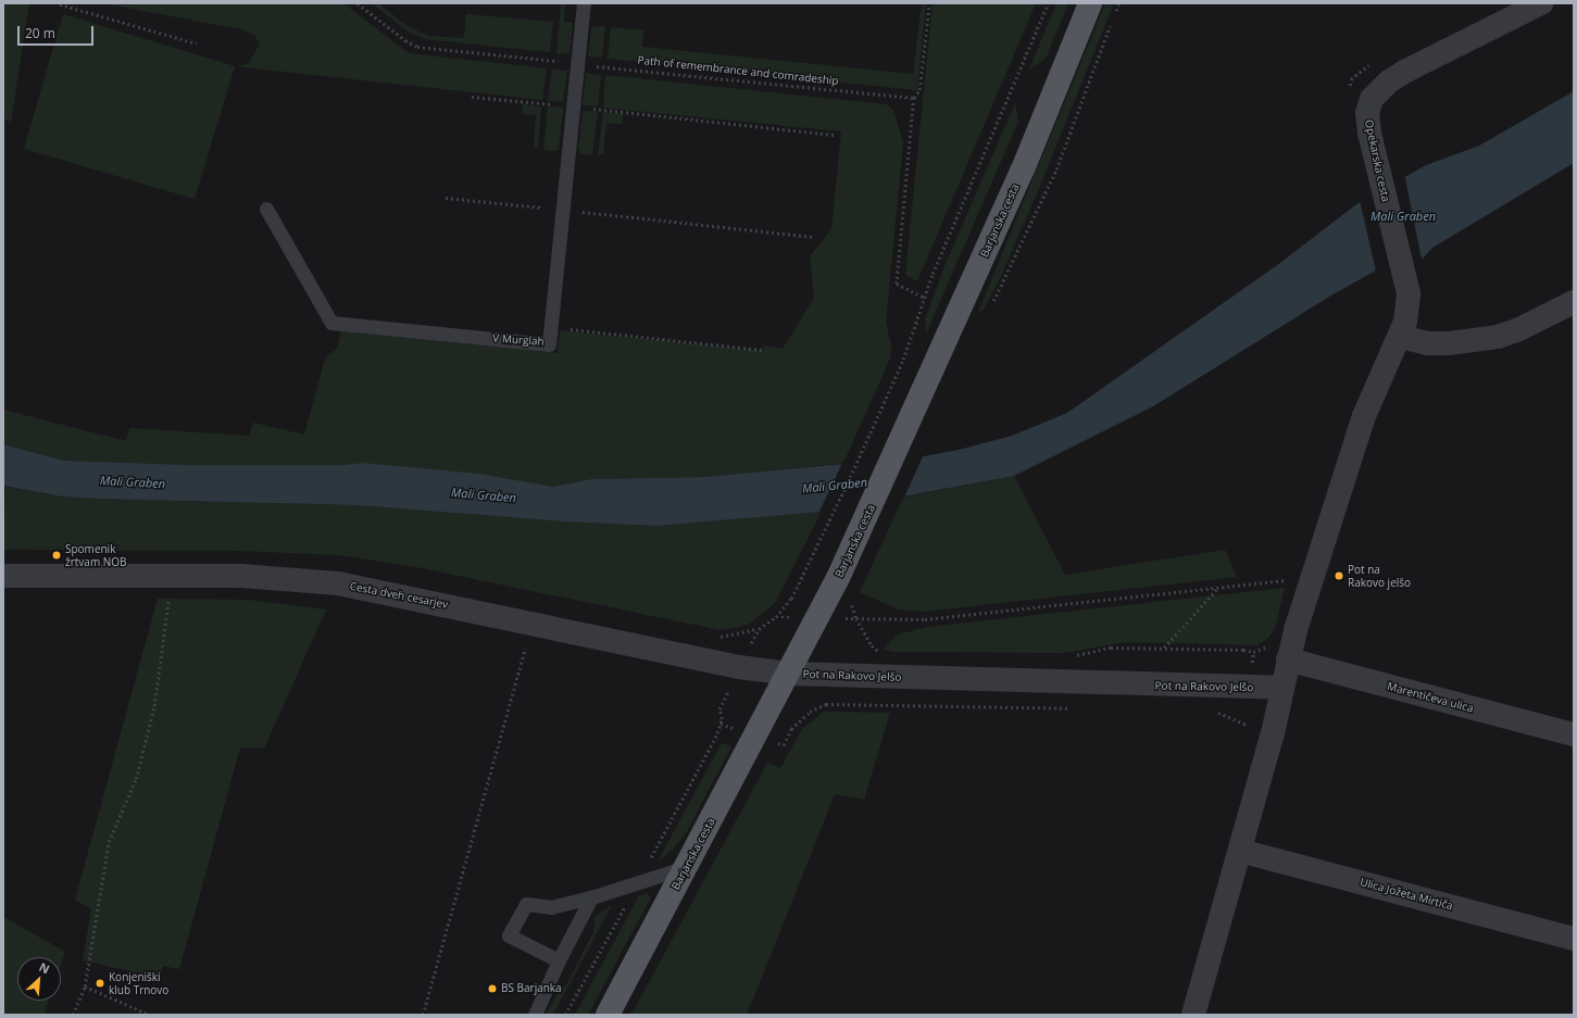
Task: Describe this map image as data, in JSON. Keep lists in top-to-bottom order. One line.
{"streets":{"main road":["Barjanska cesta"],"street":["Opekarska cesta","Cesta dveh cesarjev","Pot na Rakovo Jelšo","Marentičeva ulica","Ulica Jožeta Mirtiča"],"lane":["V Murglah"],"path":["Path of remembrance and comradeship"]},"crossings":[["Path of remembrance and comradeship","V Murglah"],["Barjanska cesta","Cesta dveh cesarjev"],["Barjanska cesta","Pot na Rakovo Jelšo"],["Cesta dveh cesarjev","Pot na Rakovo Jelšo"]],"water":["Mali Graben"],"places":["Spomenik žrtvam NOB","Pot na Rakovo jelšo","Konjeniški klub Trnovo","BS Barjanka"],"scale_bar":"20 m","north":"top right"}
